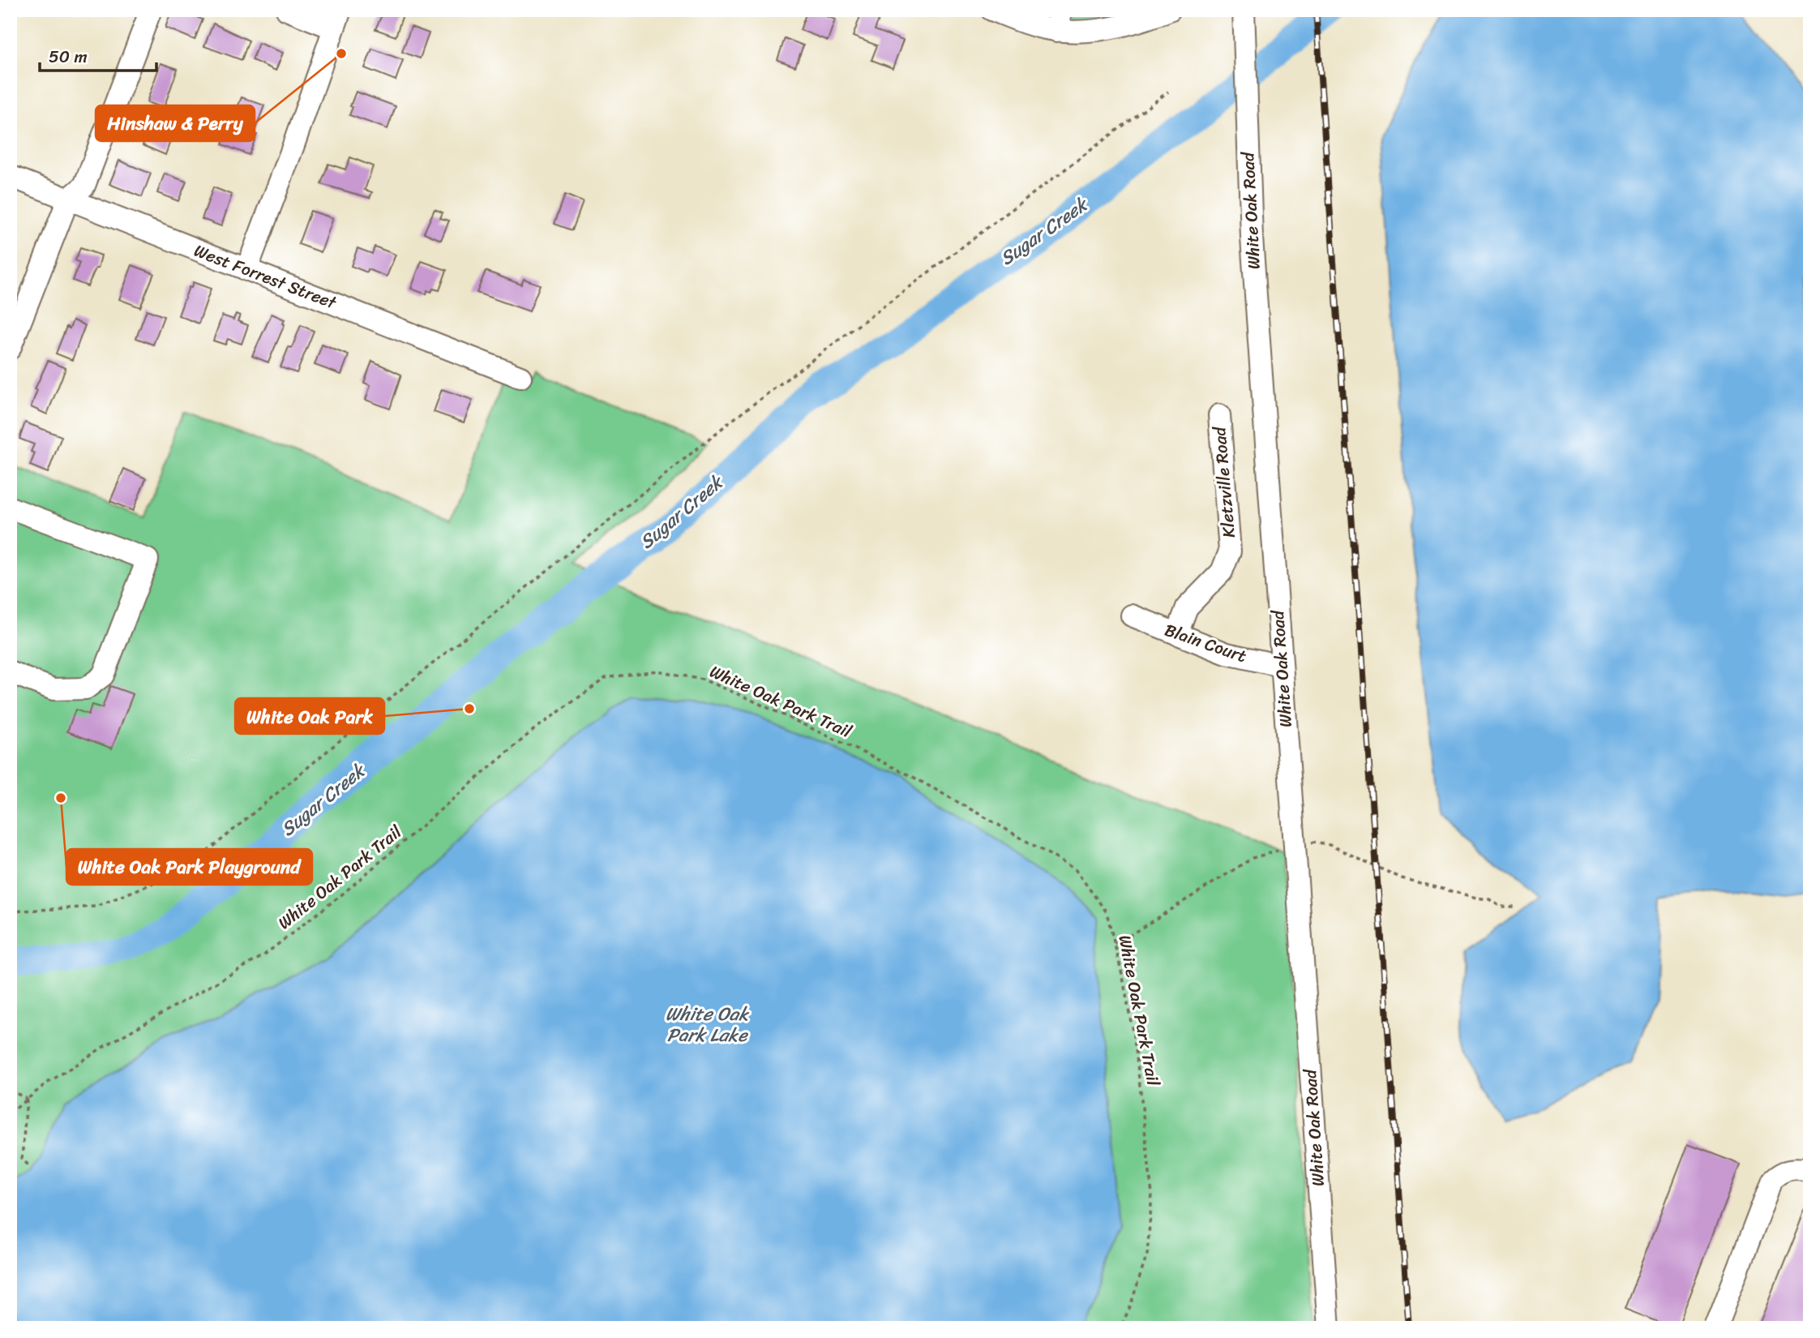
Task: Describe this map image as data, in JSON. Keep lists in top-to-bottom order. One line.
{"streets":{"street":["White Oak Road","West Forrest Street","Kletzville Road","Blain Court"],"path":["White Oak Park Trail"]},"crossings":[["White Oak Road","Blain Court"],["Kletzville Road","Blain Court"]],"water":["Sugar Creek","White Oak Park Lake"],"places":["Hinshaw & Perry","White Oak Park","White Oak Park Playground"],"scale_bar":"50 m"}
